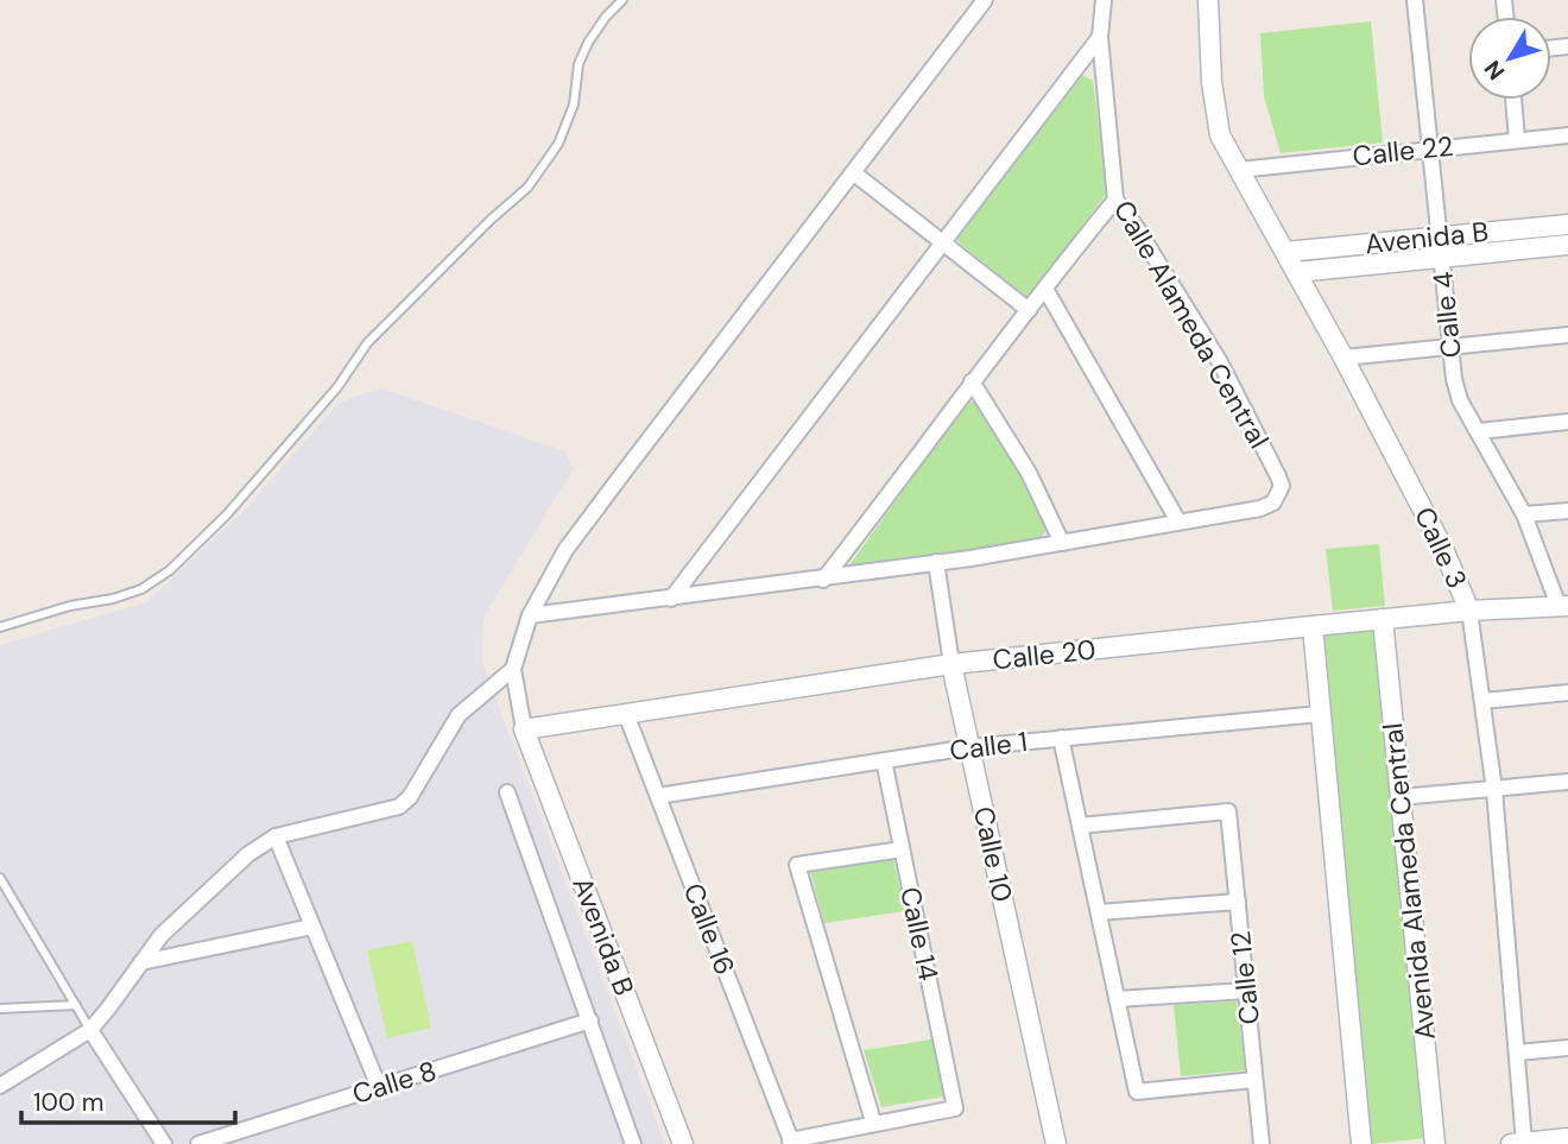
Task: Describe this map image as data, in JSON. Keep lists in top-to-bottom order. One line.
{"streets":{"street":["Calle 22","Avenida B","Calle 4","Calle Alameda Central","Calle 3","Calle 20","Calle 1","Calle 10","Avenida Alameda Central","Calle 16","Calle 14","Calle 12","Calle 8"]},"crossings":[["Calle 22","Calle 4"],["Calle 22","Calle 3"],["Avenida B","Calle 4"],["Avenida B","Calle 3"],["Avenida B","Calle 20"],["Avenida B","Calle 8"],["Calle 4","Calle 20"],["Calle 3","Calle 20"],["Calle 20","Calle 10"],["Calle 20","Avenida Alameda Central"],["Calle 20","Calle 16"],["Calle 1","Calle 10"],["Calle 1","Calle 16"],["Calle 1","Calle 14"]],"scale_bar":"100 m","north":"bottom left"}
